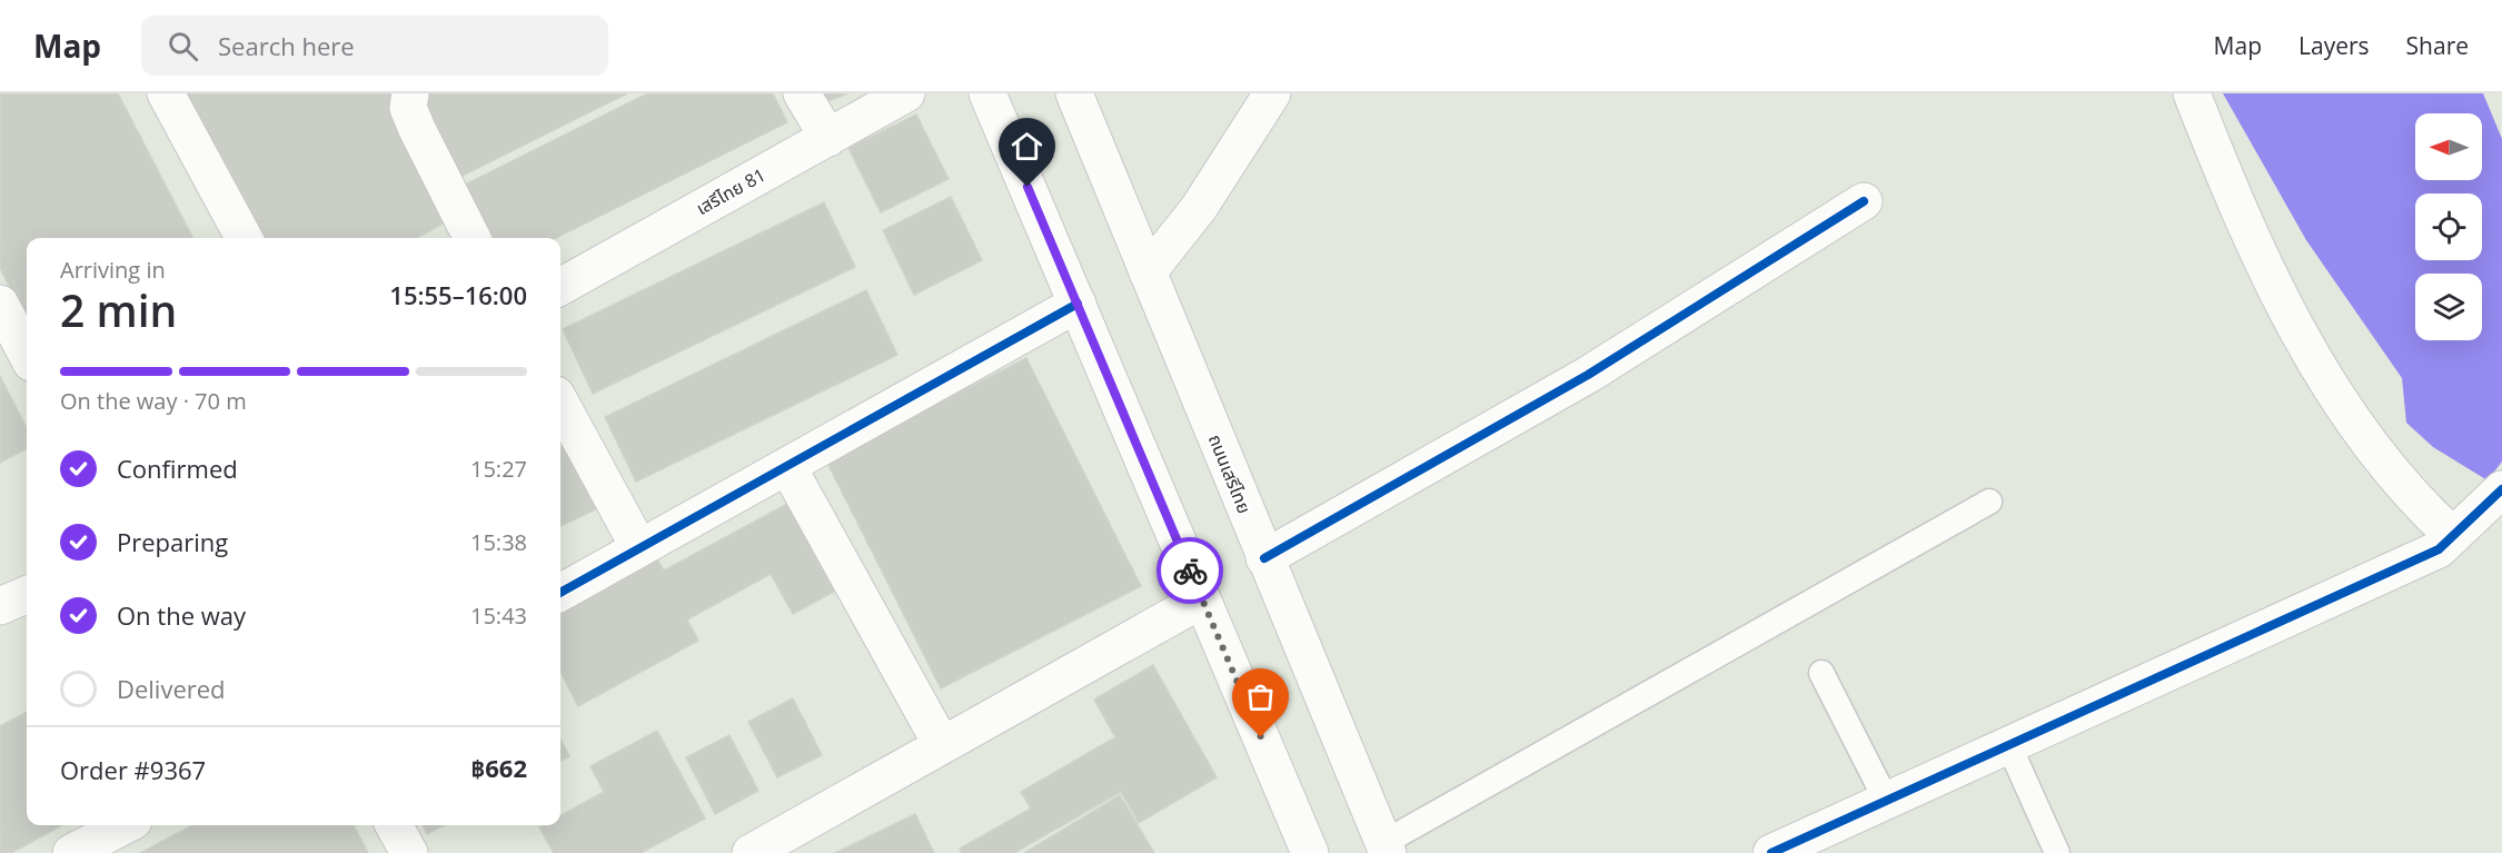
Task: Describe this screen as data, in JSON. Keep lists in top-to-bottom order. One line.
{"streets":{"street":["เสรีไทย 81","ถนนเสรีไทย"]},"north":"left","page":{"header":"Map","search":"Search here","nav":["Map","Layers","Share"],"heading":["2 min","Arriving in","15:55–16:00"],"panel":["Order #9367","฿662"],"bar":"On the way · 70 m","list":[["Confirmed","15:27"],["Preparing","15:38"],["On the way","15:43"],"Delivered"]}}
